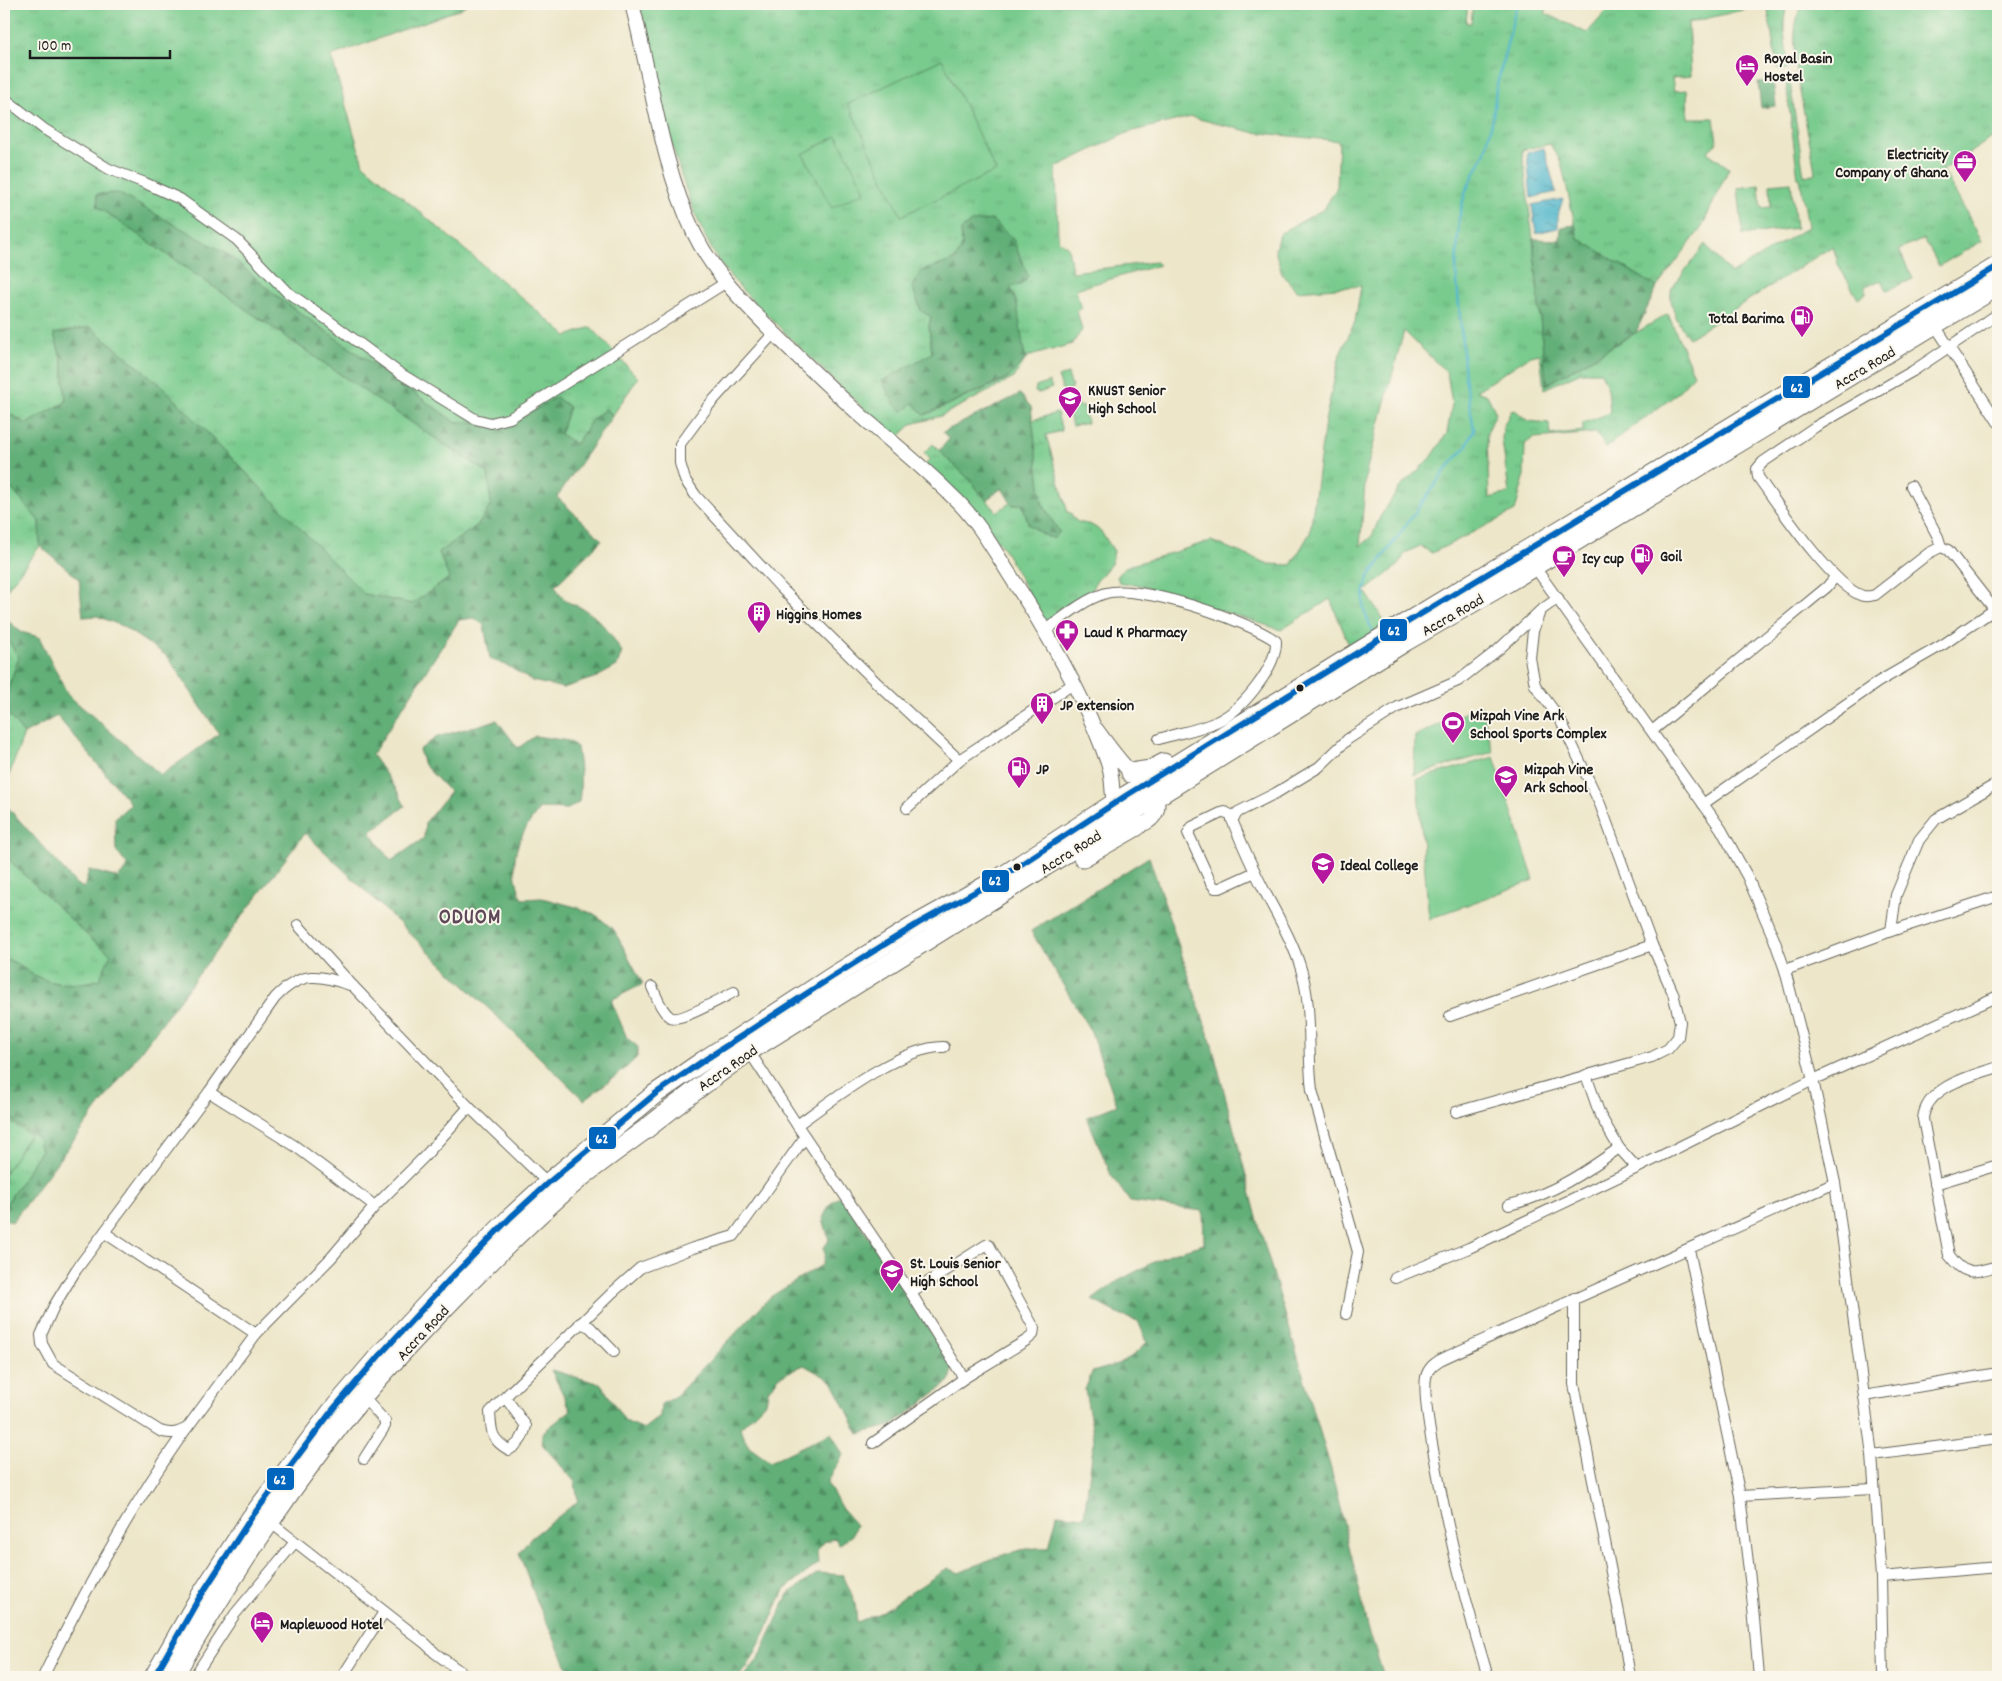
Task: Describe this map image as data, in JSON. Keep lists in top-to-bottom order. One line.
{"streets":{"highway":["Accra Road"]},"districts":["ODUOM"],"places":{"hotel":["Royal Basin Hostel","Maplewood Hotel"],"office":["Electricity Company of Ghana"],"fuel station":["Total Barima","Goil","JP"],"school or university":["KNUST Senior High School","Mizpah Vine Ark School","Ideal College","St. Louis Senior High School"],"cafe":["Icy cup"],"building":["Higgins Homes","JP extension"],"pharmacy":["Laud K Pharmacy"],"sports":["Mizpah Vine Ark School Sports Complex"]},"lines":["transit line 62"],"scale_bar":"100 m"}
